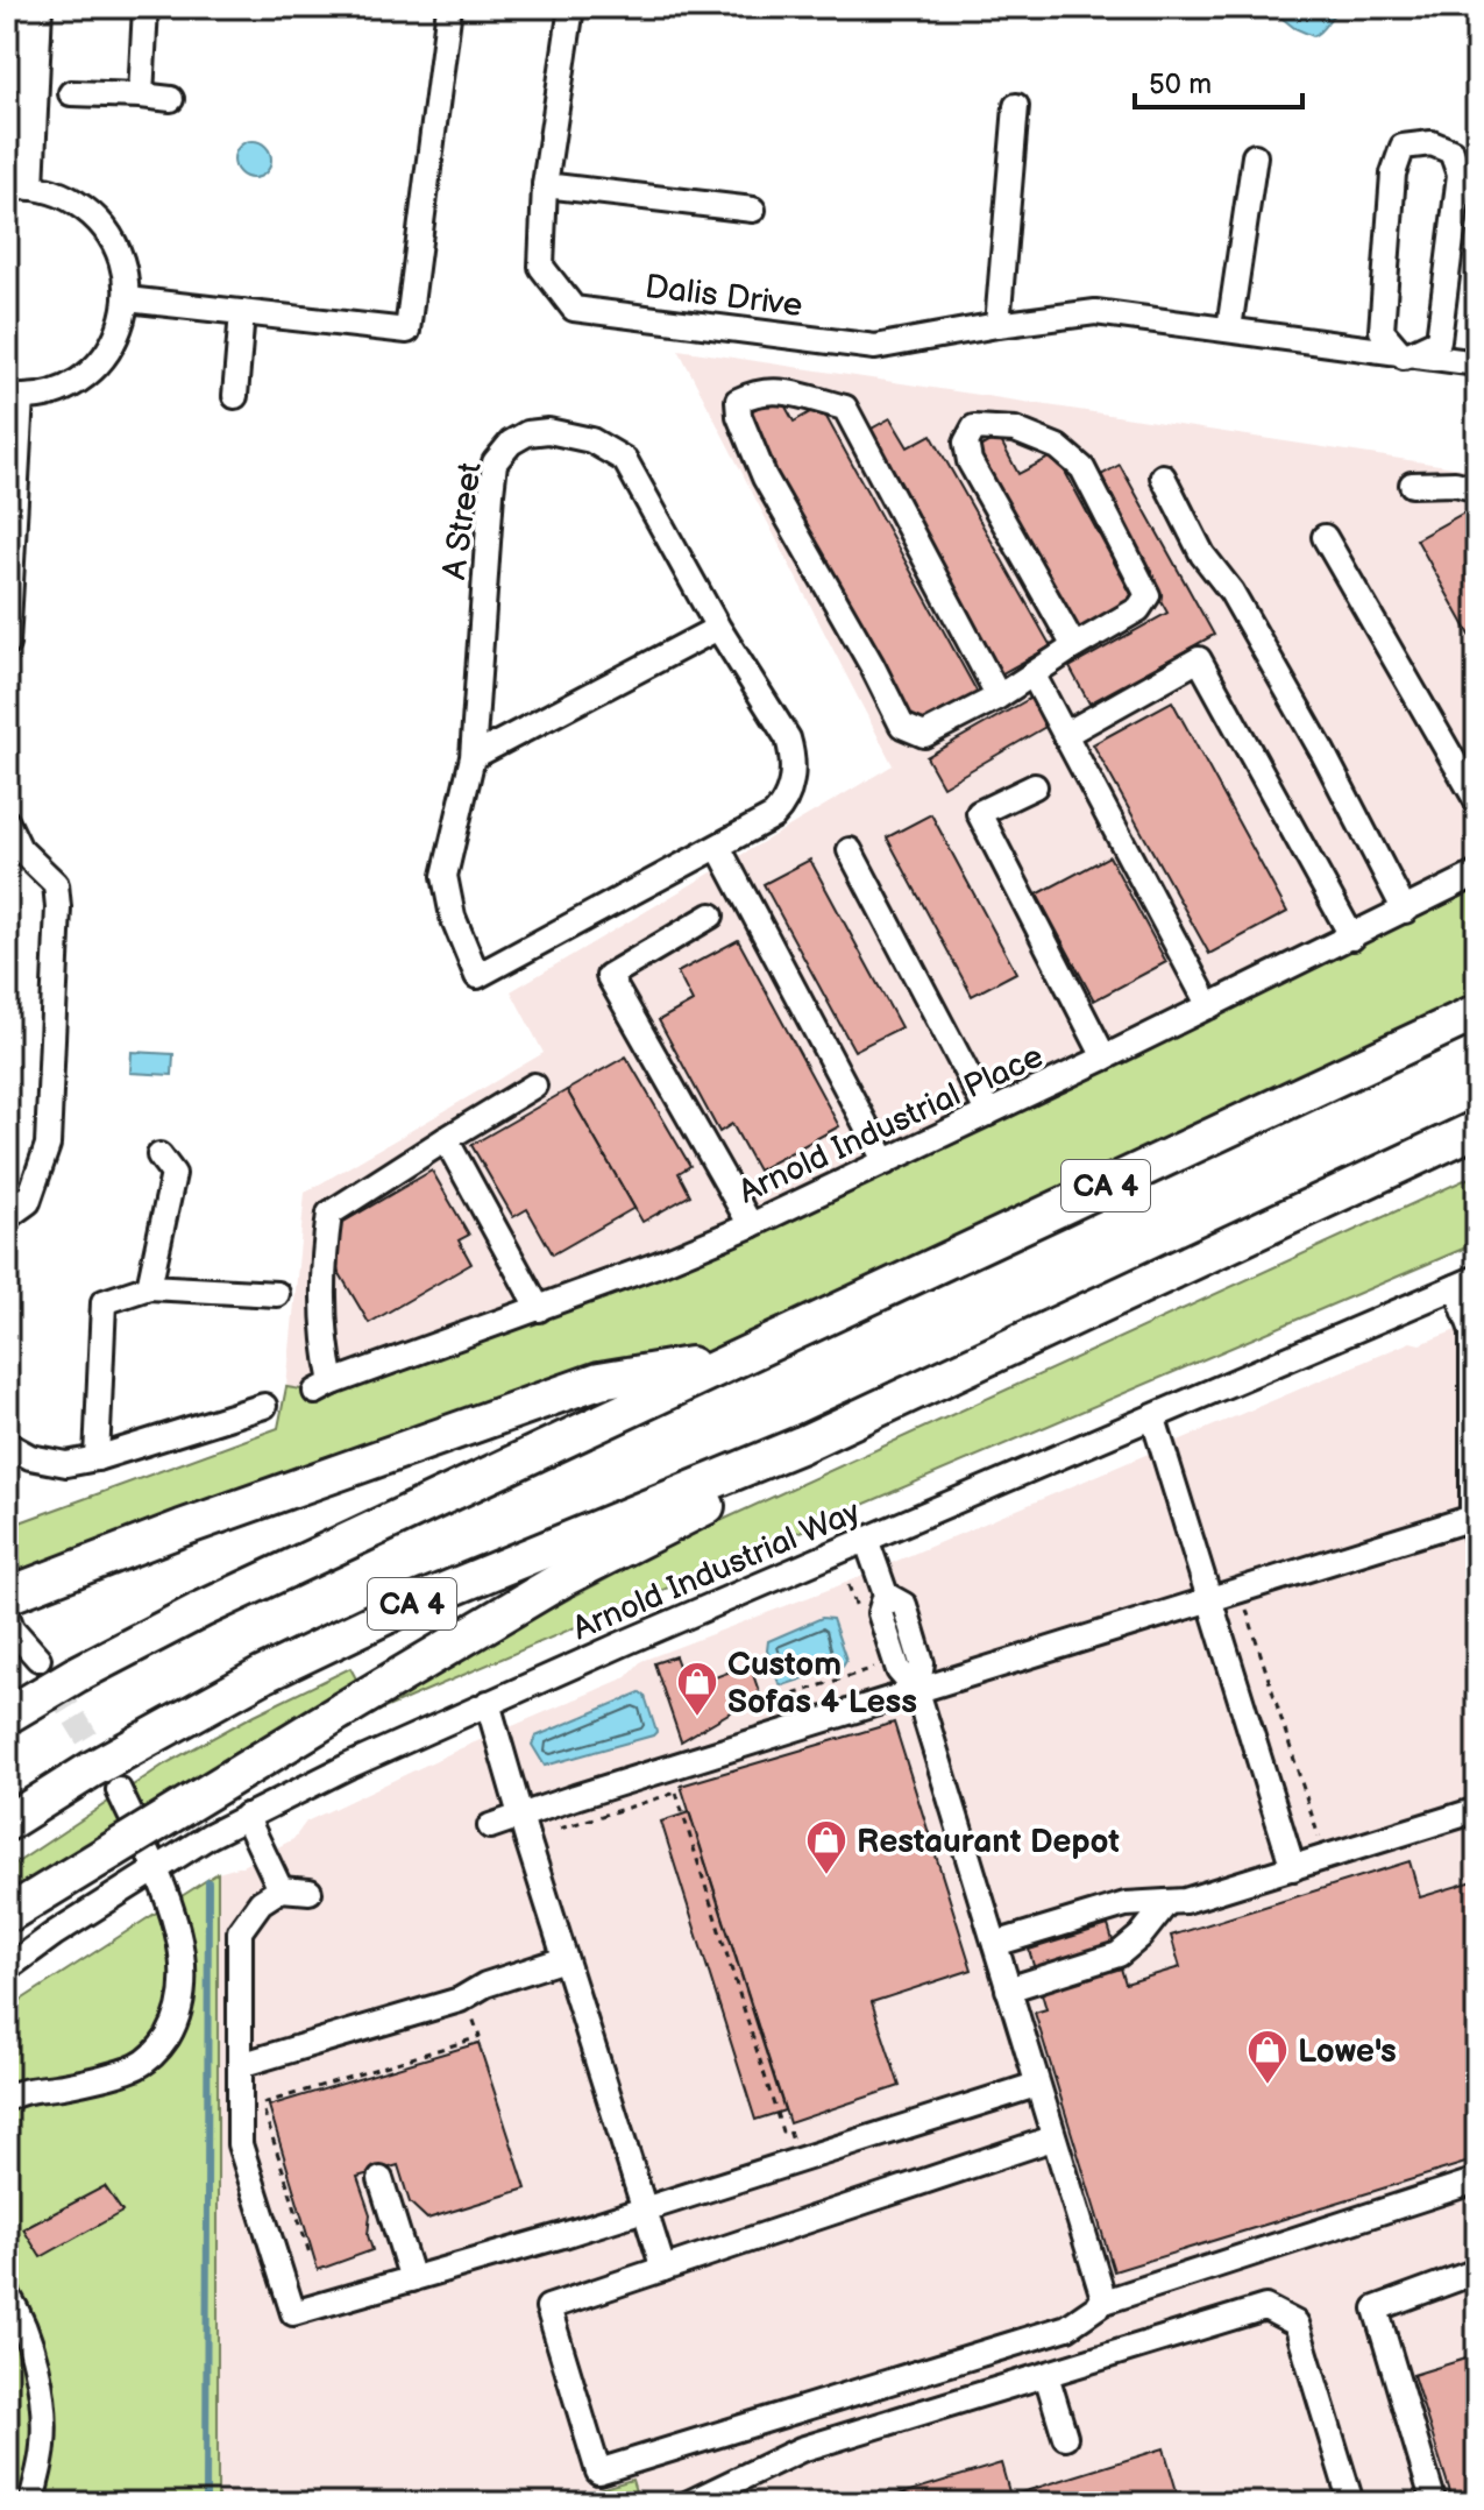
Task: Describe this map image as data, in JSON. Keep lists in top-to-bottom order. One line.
{"streets":{"highway":["CA 4"],"street":["Dalis Drive","A Street","Arnold Industrial Place","Arnold Industrial Way"]},"places":{"shop":["Custom Sofas 4 Less","Restaurant Depot","Lowe's"]},"scale_bar":"50 m"}
